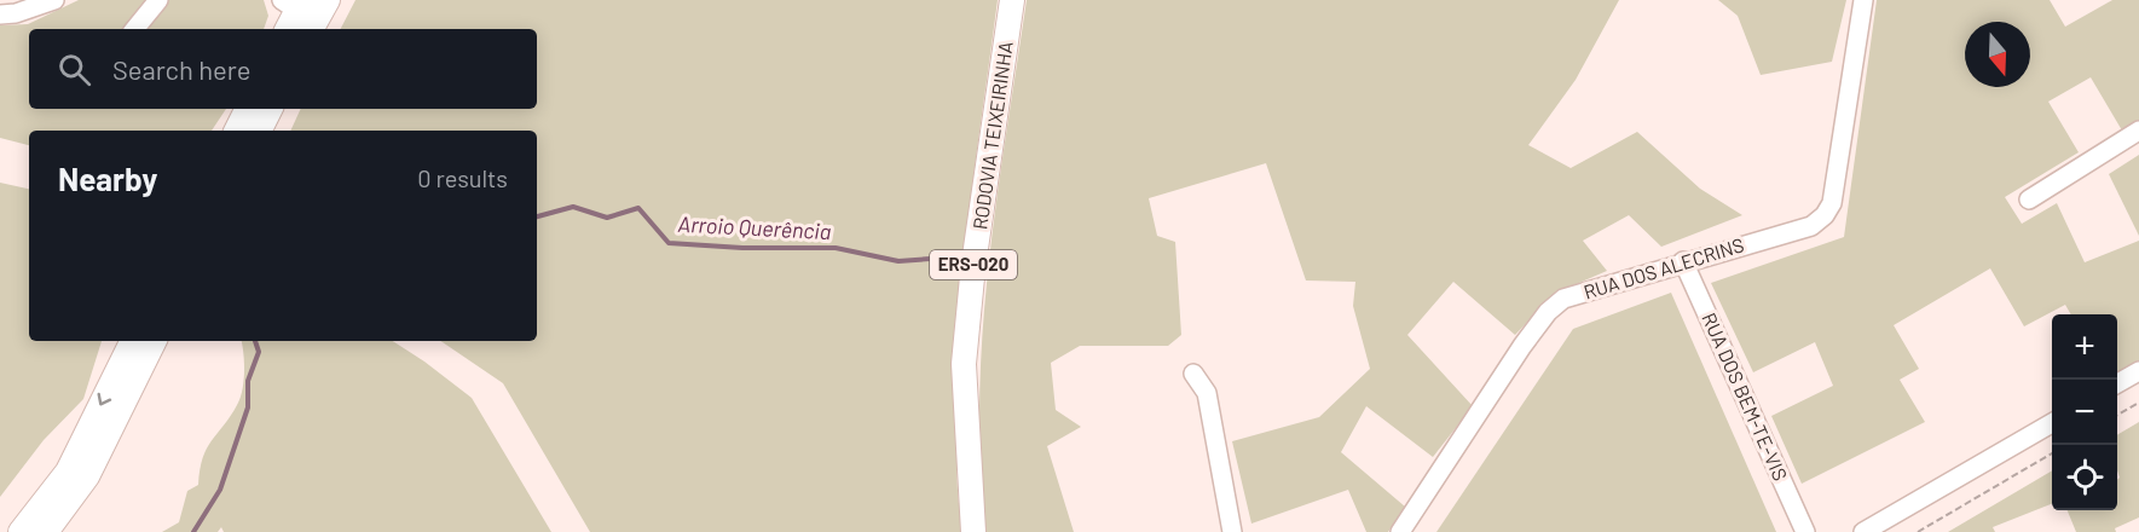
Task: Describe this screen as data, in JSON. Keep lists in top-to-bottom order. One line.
{"streets":{"main road":["RODOVIA TEIXEIRINHA","ERS-020"],"street":["RUA DOS ALECRINS","RUA DOS BEM-TE-VIS"]},"crossings":[["RUA DOS ALECRINS","RUA DOS BEM-TE-VIS"]],"water":["Arroio Querência"],"north":"bottom","page":{"search":"Search here","heading":["Nearby","0 results"],"map_buttons":["+","−"]}}
